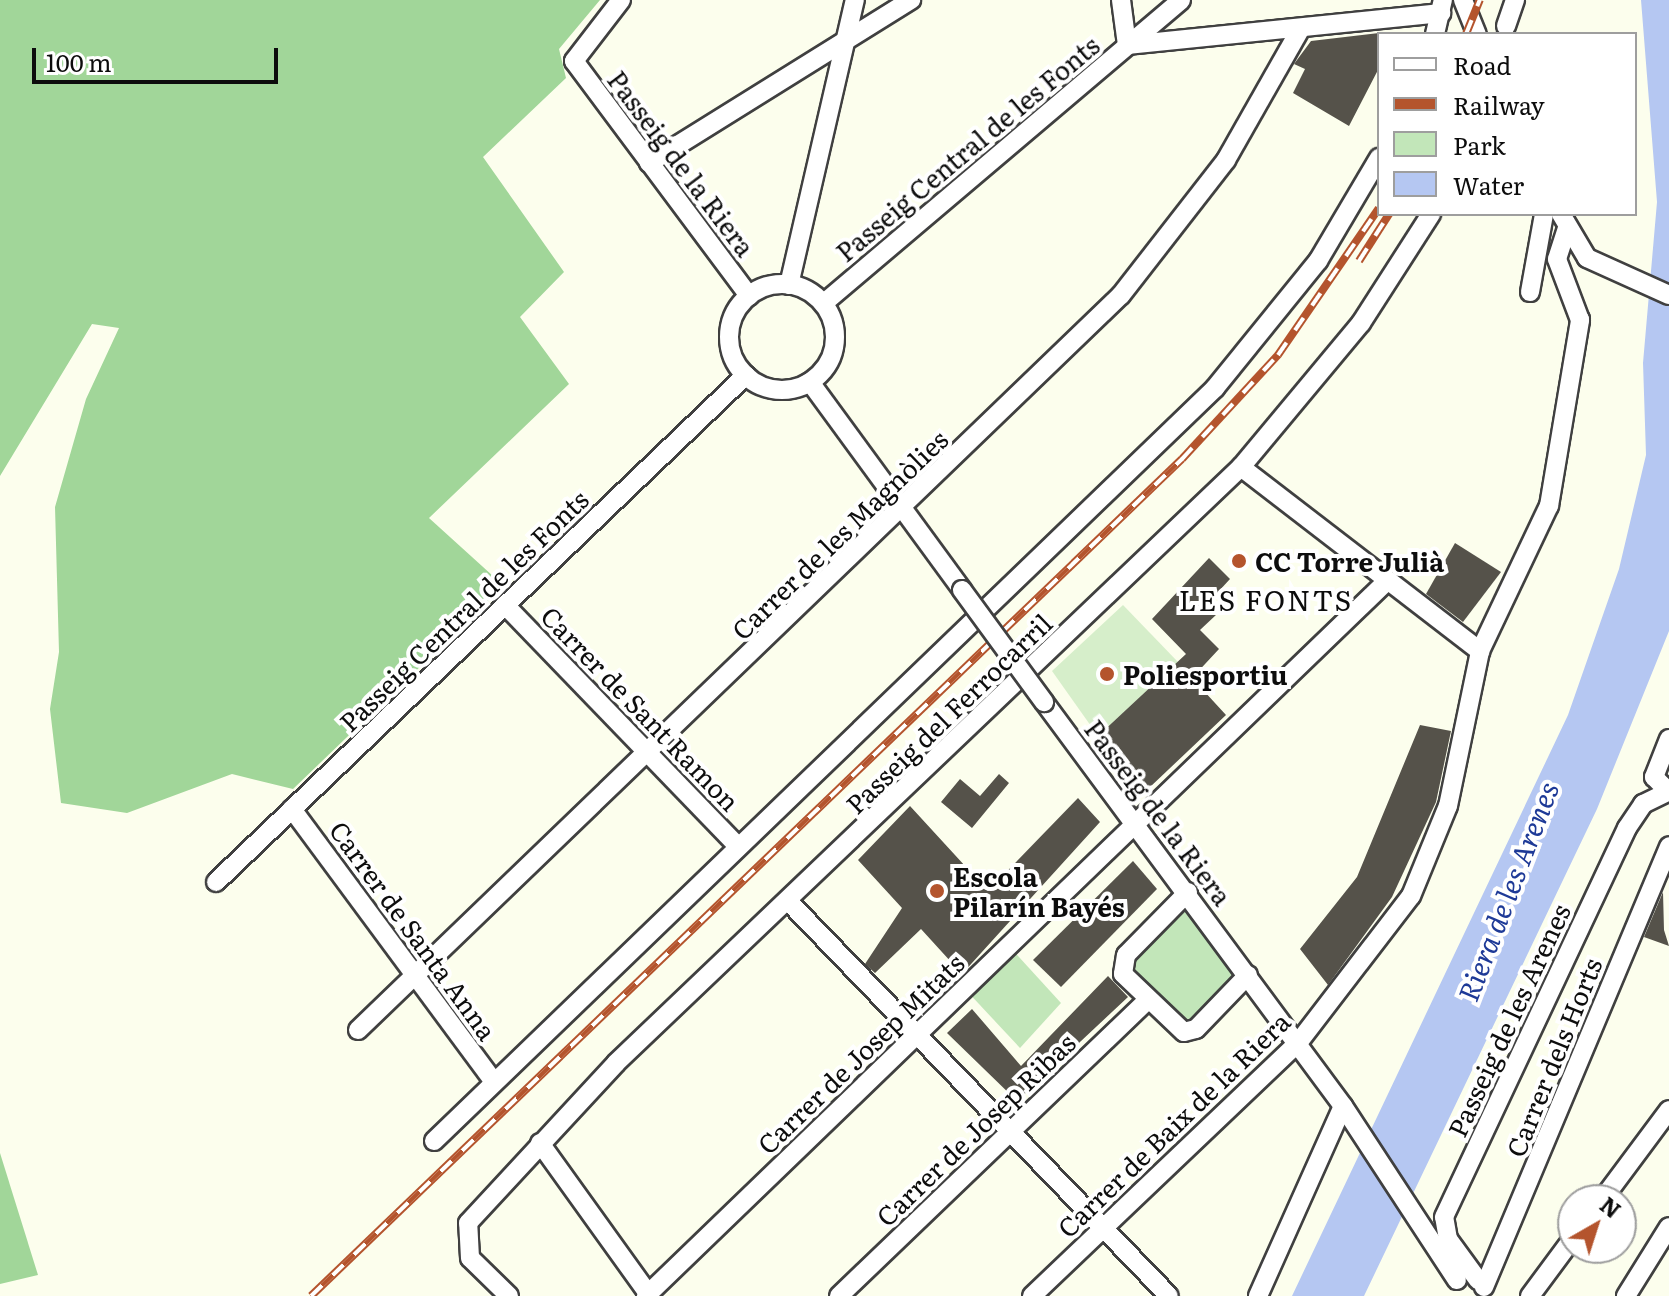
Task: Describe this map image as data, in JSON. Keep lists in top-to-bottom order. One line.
{"streets":{"street":["Passeig Central de les Fonts","Passeig de la Riera","Carrer de les Magnòlies","Carrer de Sant Ramon","Passeig del Ferrocarril","Carrer de Santa Anna","Passeig de les Arenes","Carrer de Josep Mitats","Carrer dels Horts","Carrer de Baix de la Riera","Carrer de Josep Ribas"]},"crossings":[["Passeig Central de les Fonts","Passeig de la Riera"],["Passeig Central de les Fonts","Carrer de Sant Ramon"],["Passeig Central de les Fonts","Carrer de Santa Anna"],["Passeig de la Riera","Carrer de les Magnòlies"],["Passeig de la Riera","Carrer de Josep Mitats"],["Passeig de la Riera","Carrer de Baix de la Riera"],["Carrer de les Magnòlies","Carrer de Sant Ramon"],["Carrer de les Magnòlies","Carrer de Santa Anna"],["Carrer de Sant Ramon","Passeig del Ferrocarril"],["Passeig del Ferrocarril","Carrer de Santa Anna"],["Passeig de les Arenes","Carrer dels Horts"]],"districts":["LES FONTS"],"water":["Riera de les Arenes"],"places":["CC Torre Julià","Poliesportiu","Escola Pilarín Bayés"],"legend":["Road","Railway","Park","Water"],"scale_bar":"100 m","north":"top right"}
